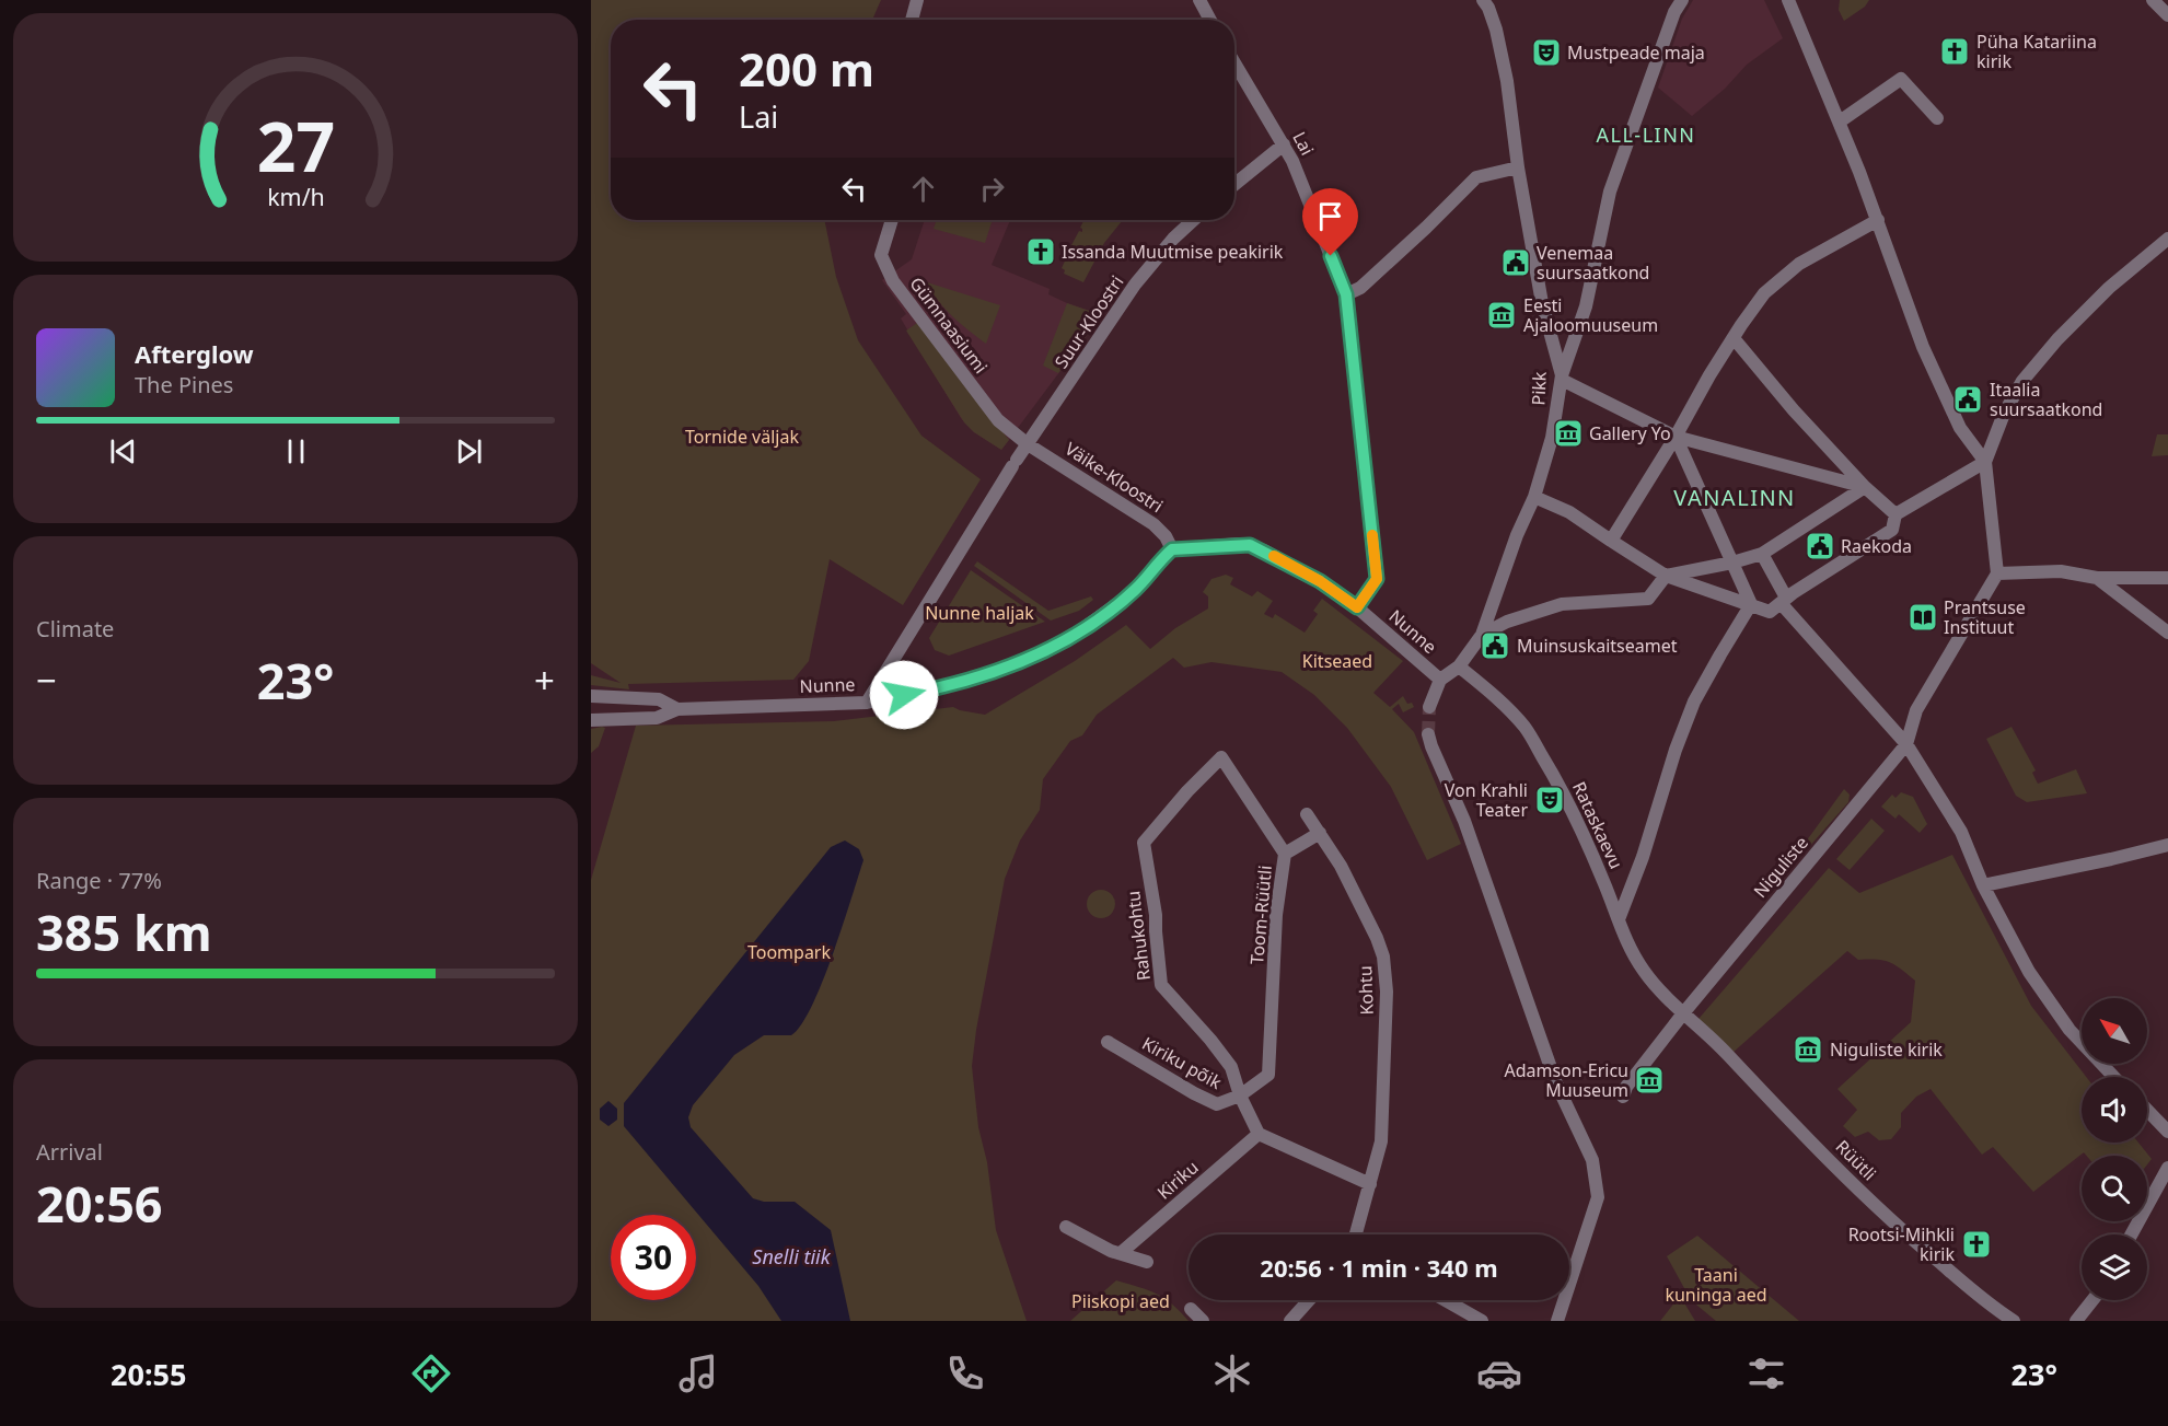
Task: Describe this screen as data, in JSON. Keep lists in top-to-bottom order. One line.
{"streets":{"street":["Lai","Suur-Kloostri","Gümnaasiumi","Pikk","Väike-Kloostri","Nunne","Rataskaevu","Niguliste","Toom-Rüütli","Rahukohtu","Kohtu","Kiriku põik","Rüütli","Kiriku"]},"crossings":[["Lai","Nunne"],["Suur-Kloostri","Gümnaasiumi"],["Suur-Kloostri","Väike-Kloostri"],["Suur-Kloostri","Nunne"],["Gümnaasiumi","Väike-Kloostri"],["Pikk","Nunne"],["Pikk","Rataskaevu"],["Väike-Kloostri","Nunne"],["Rataskaevu","Niguliste"],["Rataskaevu","Rüütli"],["Niguliste","Rüütli"],["Toom-Rüütli","Rahukohtu"],["Toom-Rüütli","Kiriku põik"],["Rahukohtu","Kiriku põik"],["Rahukohtu","Kiriku"]],"districts":["ALL-LINN","VANALINN"],"water":["Snelli tiik"],"parks":["Tornide väljak","Nunne haljak","Kitseaed","Toompark","Taani kuninga aed","Piiskopi aed"],"places":{"church":["Püha Katariina kirik","Issanda Muutmise peakirik","Rootsi-Mihkli kirik"],"theatre":["Mustpeade maja","Von Krahli Teater"],"public building":["Venemaa suursaatkond","Itaalia suursaatkond","Raekoda","Muinsuskaitseamet"],"museum":["Eesti Ajaloomuuseum","Gallery Yo","Niguliste kirik","Adamson-Ericu Muuseum"],"library":["Prantsuse Instituut"]},"north":"top left","page":{"turn":["200 m","Lai"],"song":["Afterglow","The Pines"],"tile":["Climate",["Range · 77%","385 km"],["Arrival","20:56"]],"heat":["−","23°","+"],"limit":"30","trip":"20:56 · 1 min · 340 m","tabs":["20:55","23°"],"gauge":["27","km/h"]}}
